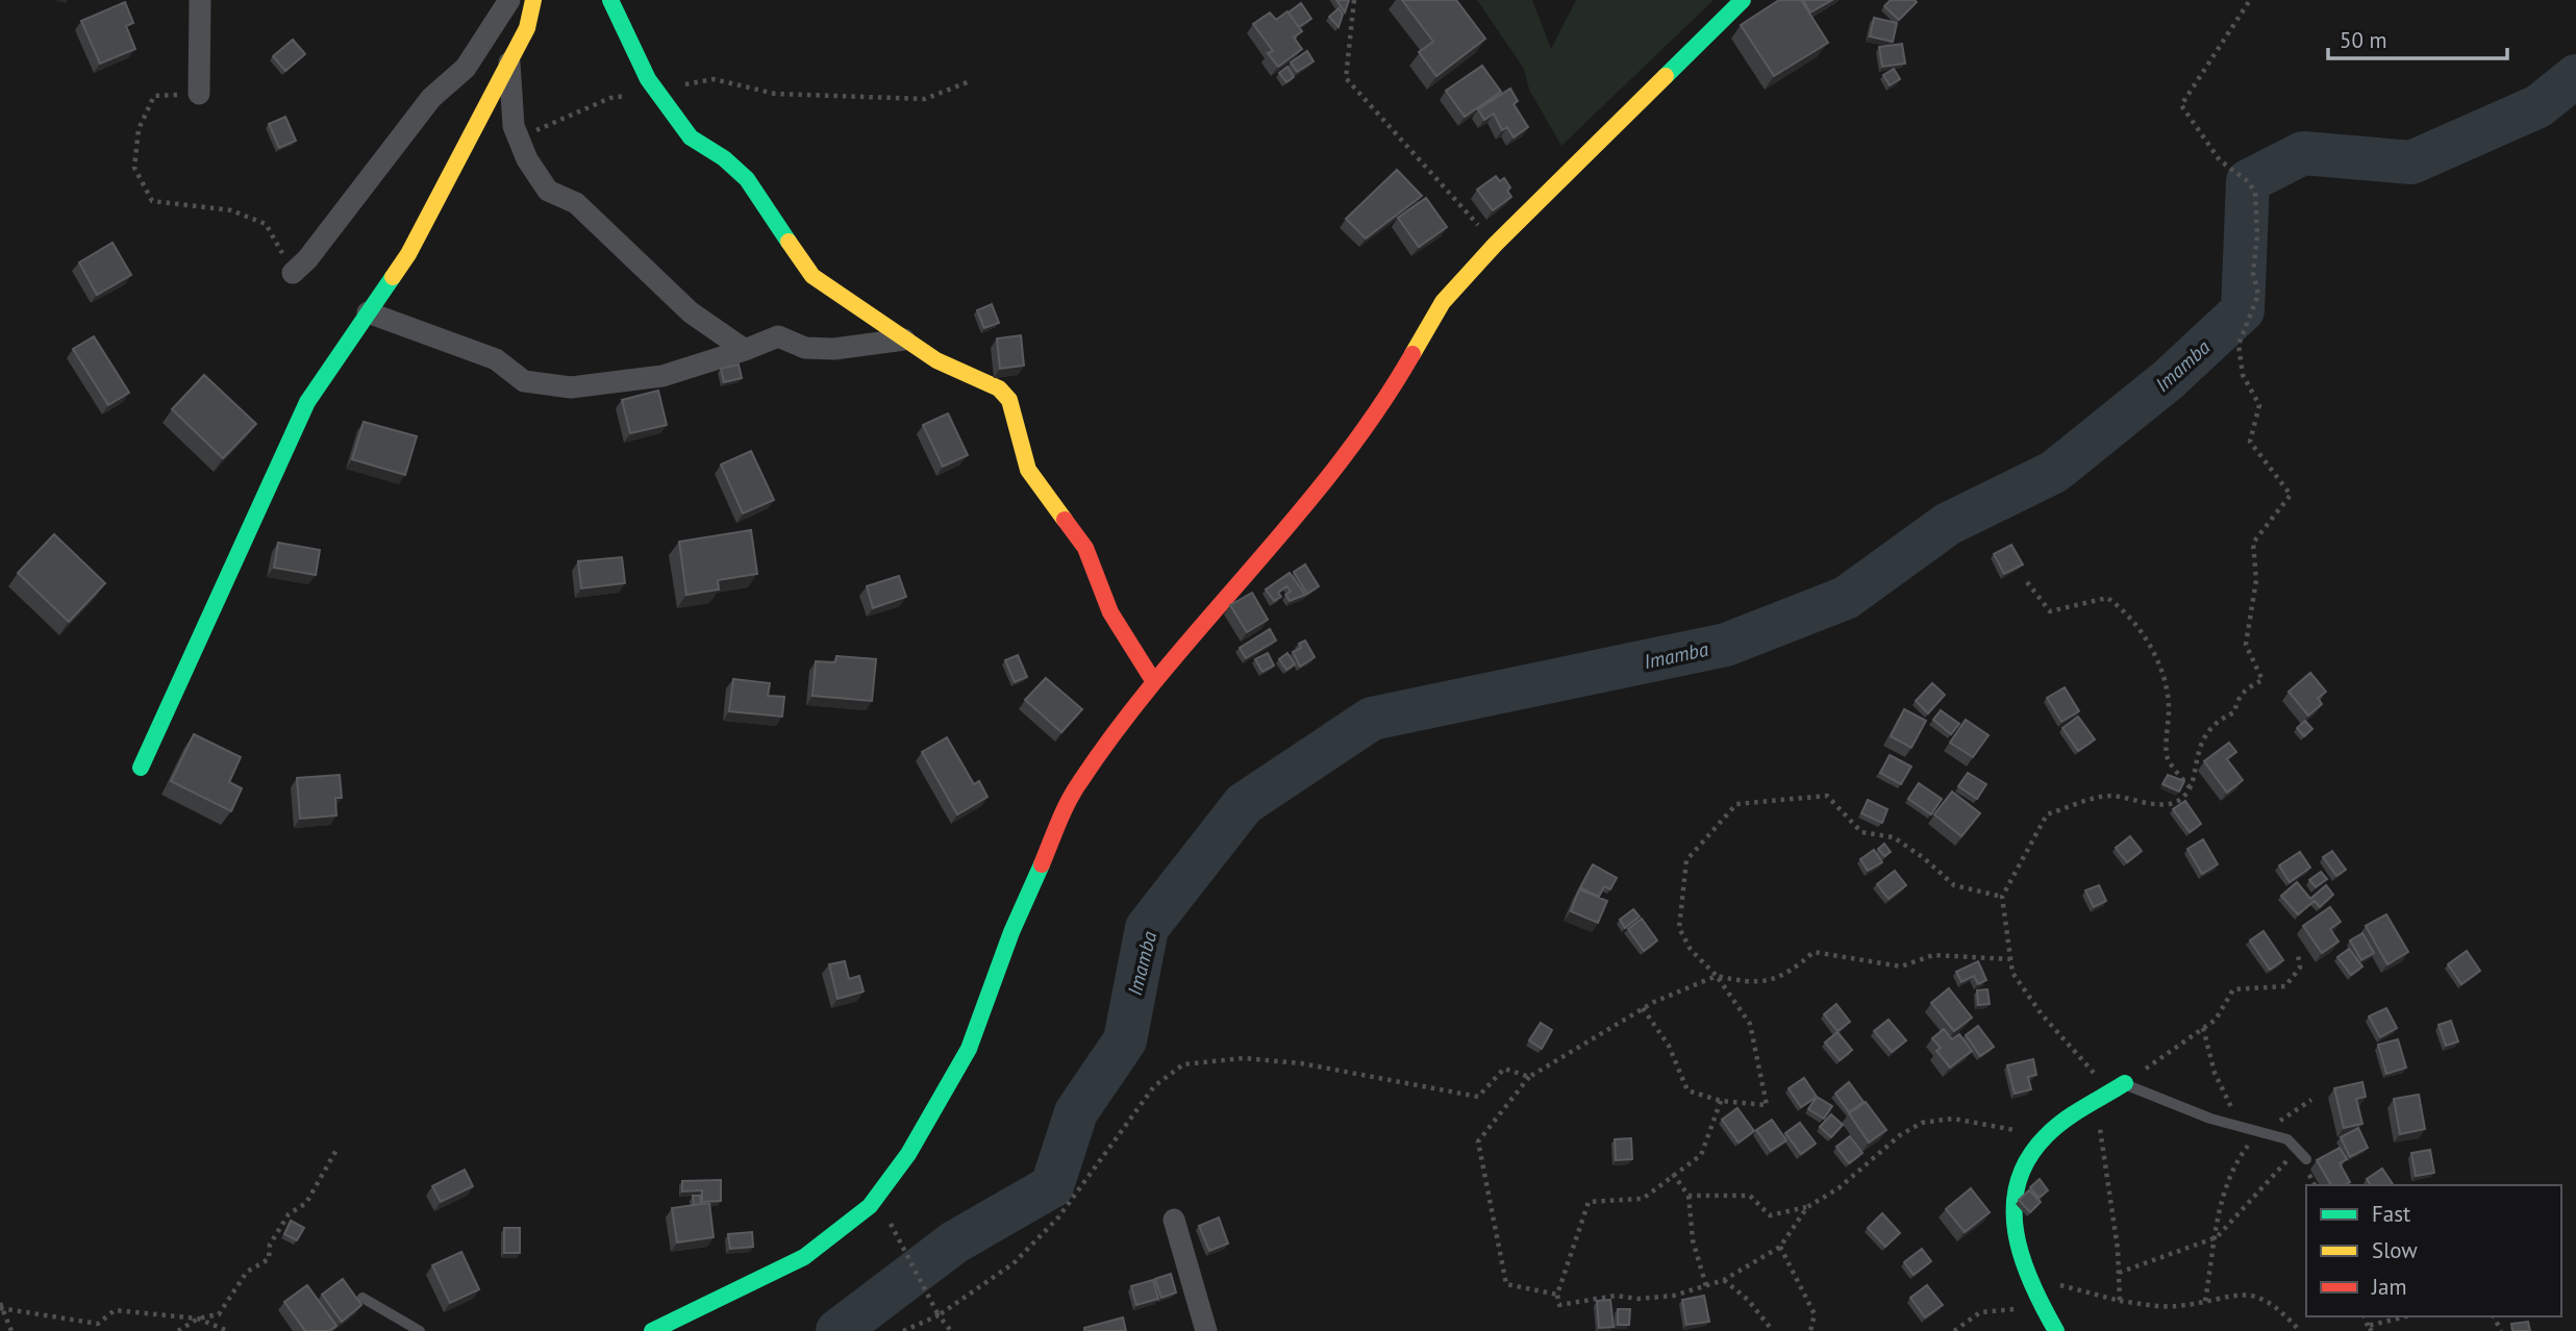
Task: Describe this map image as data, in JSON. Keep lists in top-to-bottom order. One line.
{"water":["Imamba"],"legend":["Fast","Slow","Jam"],"scale_bar":"50 m"}
